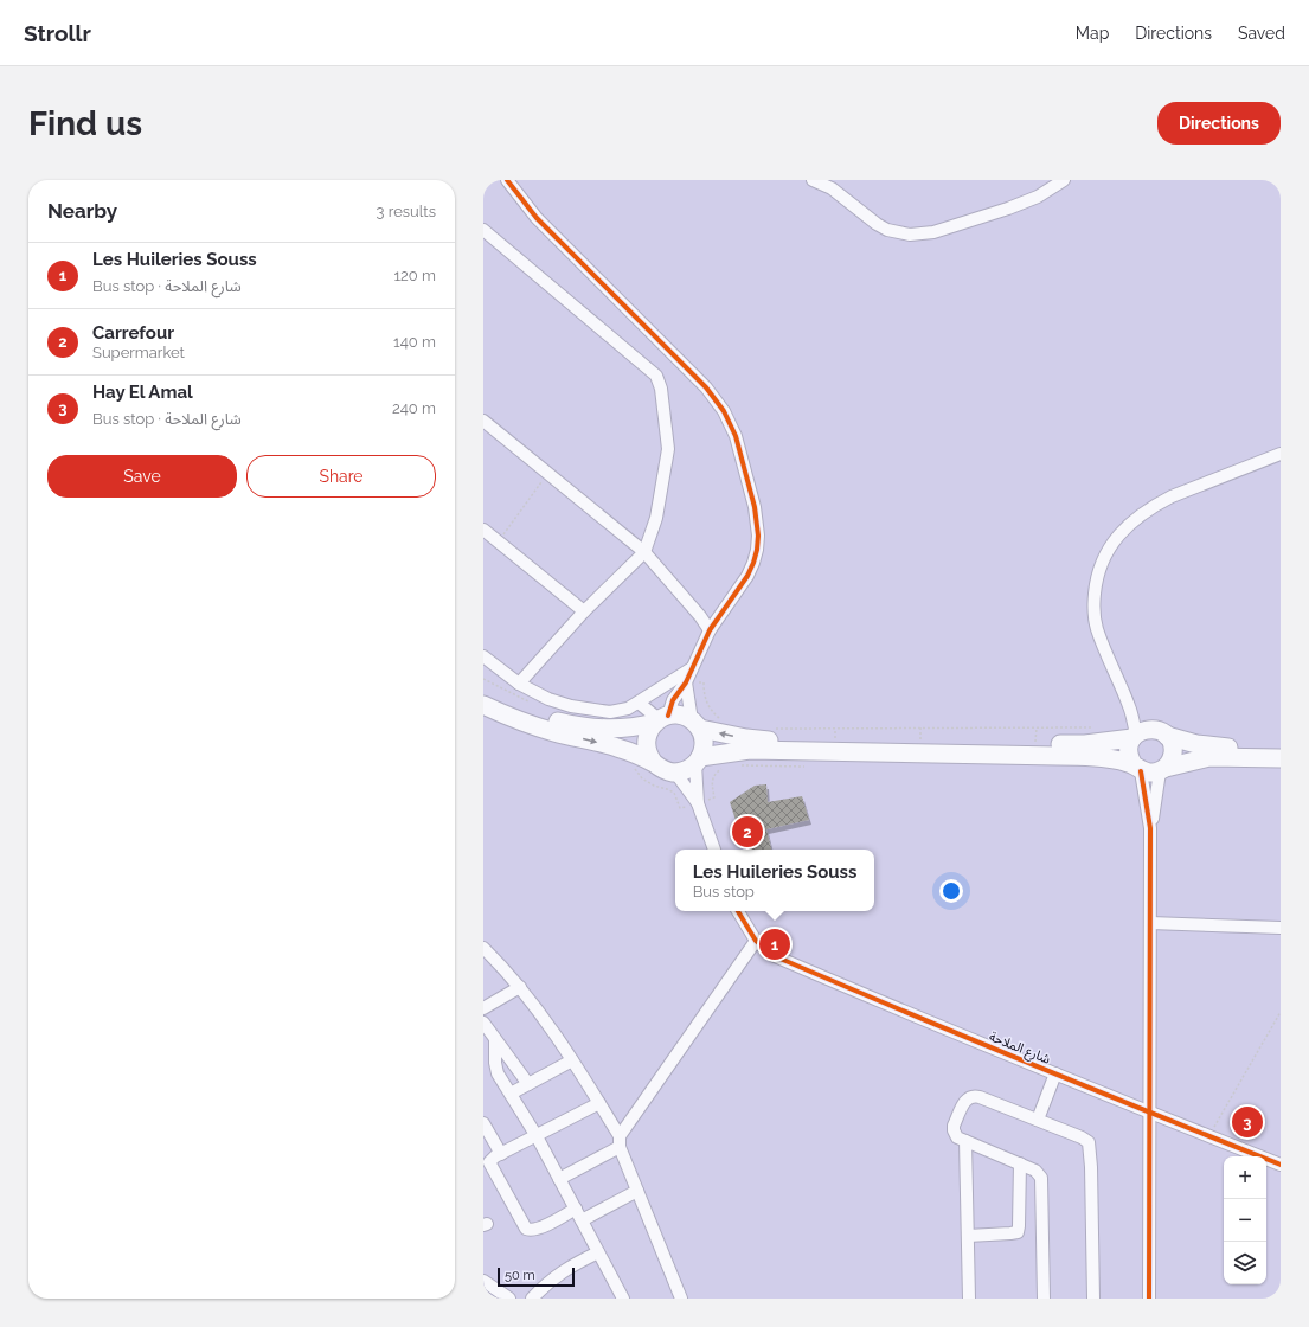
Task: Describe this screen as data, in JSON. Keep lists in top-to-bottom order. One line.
{"streets":{"street":["شارع الملاحة"]},"scale_bar":"50 m","page":{"header":"Strollr","nav":["Map","Directions","Saved"],"buttons":["Directions",["Save","Share"]],"title":"Find us","heading":["Nearby","3 results"],"list":[{"mark":"1","name":"Les Huileries Souss","note":"Bus stop · شارع الملاحة","value":"120 m"},{"mark":"2","name":"Carrefour","note":"Supermarket","value":"140 m"},{"mark":"3","name":"Hay El Amal","note":"Bus stop · شارع الملاحة","value":"240 m"}],"pins":["2","1","3"],"popup":["Les Huileries Souss","Bus stop"],"map_buttons":["+","−"],"scale":"50 m"}}
